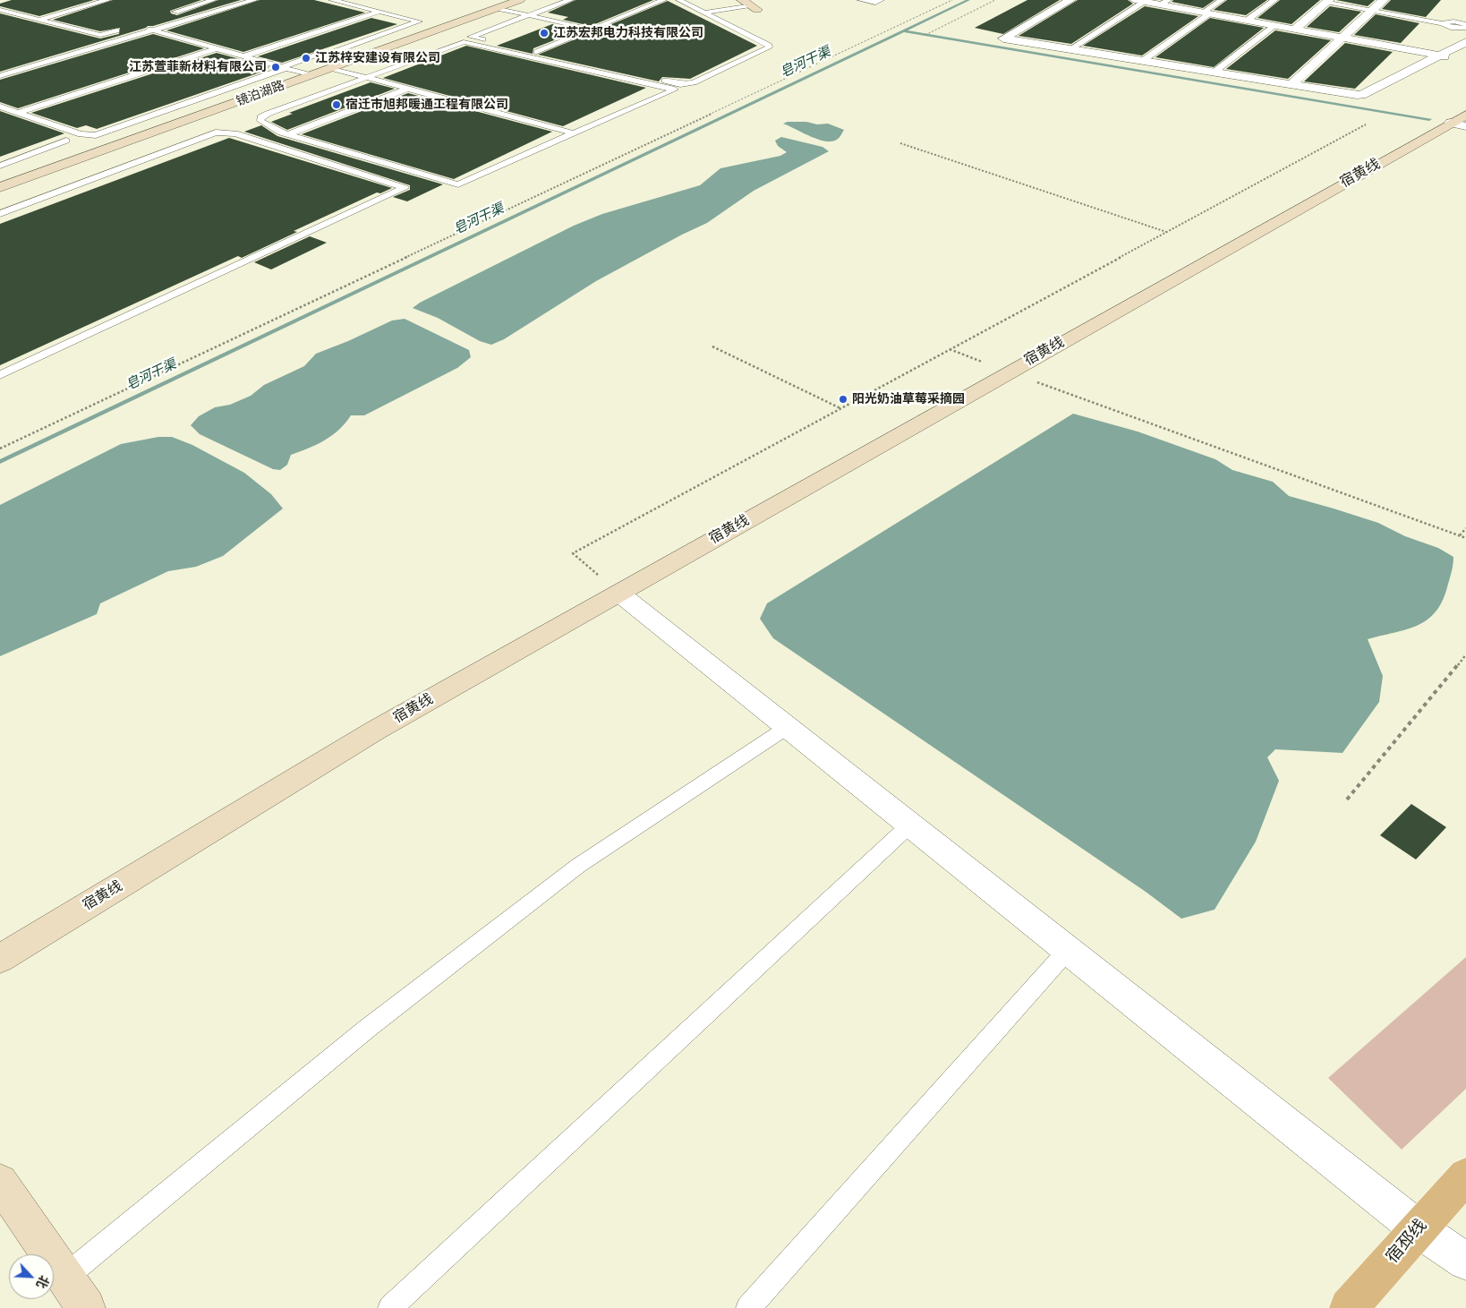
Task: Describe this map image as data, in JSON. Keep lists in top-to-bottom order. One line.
{"streets":{"main road":["镜泊湖路","宿黄线","宿邳线"]},"water":["皂河干渠"],"places":["江苏宏邦电力科技有限公司","江苏梓安建设有限公司","江苏萱菲新材料有限公司","宿迁市旭邦暖通工程有限公司","阳光奶油草莓采摘园"],"north":"bottom right"}
